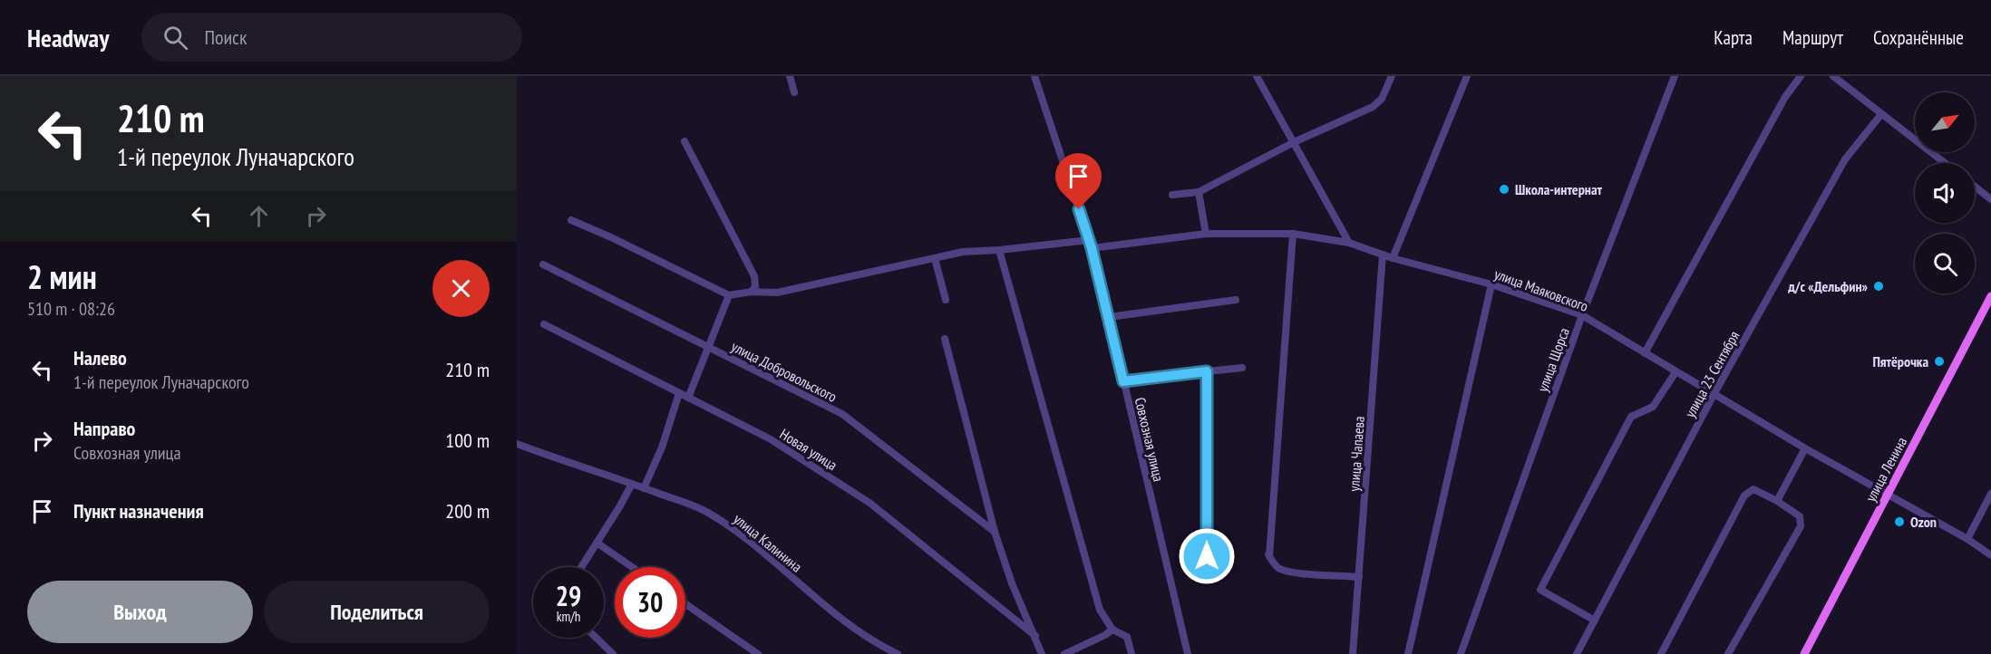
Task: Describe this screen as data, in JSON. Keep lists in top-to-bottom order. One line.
{"streets":{"main road":["улица Ленина"],"street":["улица Маяковского","улица Щорса","улица Добровольского","улица 23 Сентября","Совхозная улица","Новая улица","улица Чапаева","улица Калинина"]},"crossings":[["улица Маяковского","улица Щорса"],["улица Маяковского","улица 23 Сентября"],["улица Маяковского","Совхозная улица"],["улица Маяковского","улица Чапаева"],["улица Маяковского","улица Ленина"]],"places":["Школа-интернат","д/с «Дельфин»","Пятёрочка","Ozon"],"north":"top right","page":{"header":"Headway","search":"Поиск","nav":["Карта","Маршрут","Сохранённые"],"turn":["210 m","1-й переулок Луначарского"],"heading":["2 мин","510 m · 08:26"],"list":[{"name":"Налево","note":"1-й переулок Луначарского","value":"210 m"},{"name":"Направо","note":"Совхозная улица","value":"100 m"},{"name":"Пункт назначения","value":"200 m"}],"speed":"29 km/h","limit":"30","buttons":["Выход","Поделиться"]}}
